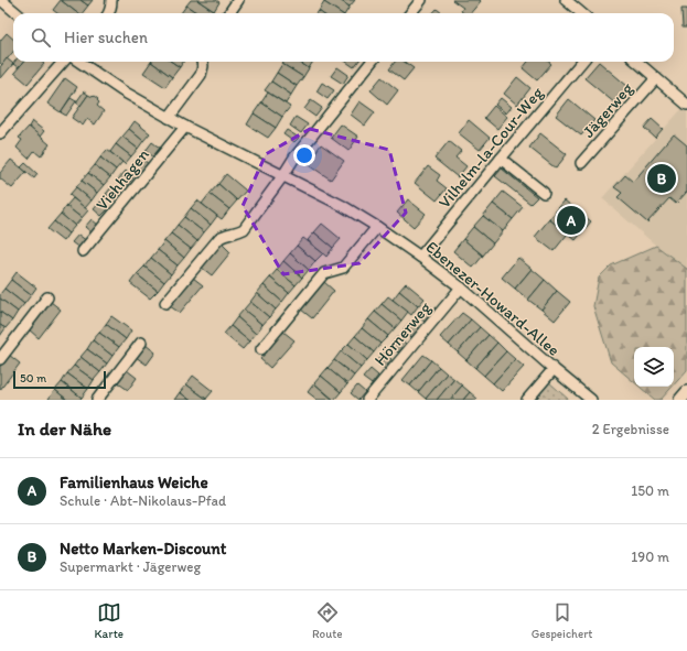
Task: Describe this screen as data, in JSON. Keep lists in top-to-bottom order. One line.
{"streets":{"street":["Jägerweg","Vilhelm-la-Cour-Weg","Viehhagen","Ebenezer-Howard-Allee","Hörnerweg"]},"crossings":[["Vilhelm-la-Cour-Weg","Ebenezer-Howard-Allee"],["Viehhagen","Ebenezer-Howard-Allee"],["Ebenezer-Howard-Allee","Hörnerweg"]],"scale_bar":"50 m","page":{"search":"Hier suchen","pins":["B","A"],"scale":"50 m","heading":["In der Nähe","2 Ergebnisse"],"list":[{"mark":"A","name":"Familienhaus Weiche","note":"Schule · Abt-Nikolaus-Pfad","value":"150 m"},{"mark":"B","name":"Netto Marken-Discount","note":"Supermarkt · Jägerweg","value":"190 m"}],"nav":["Karte","Route","Gespeichert"]}}
